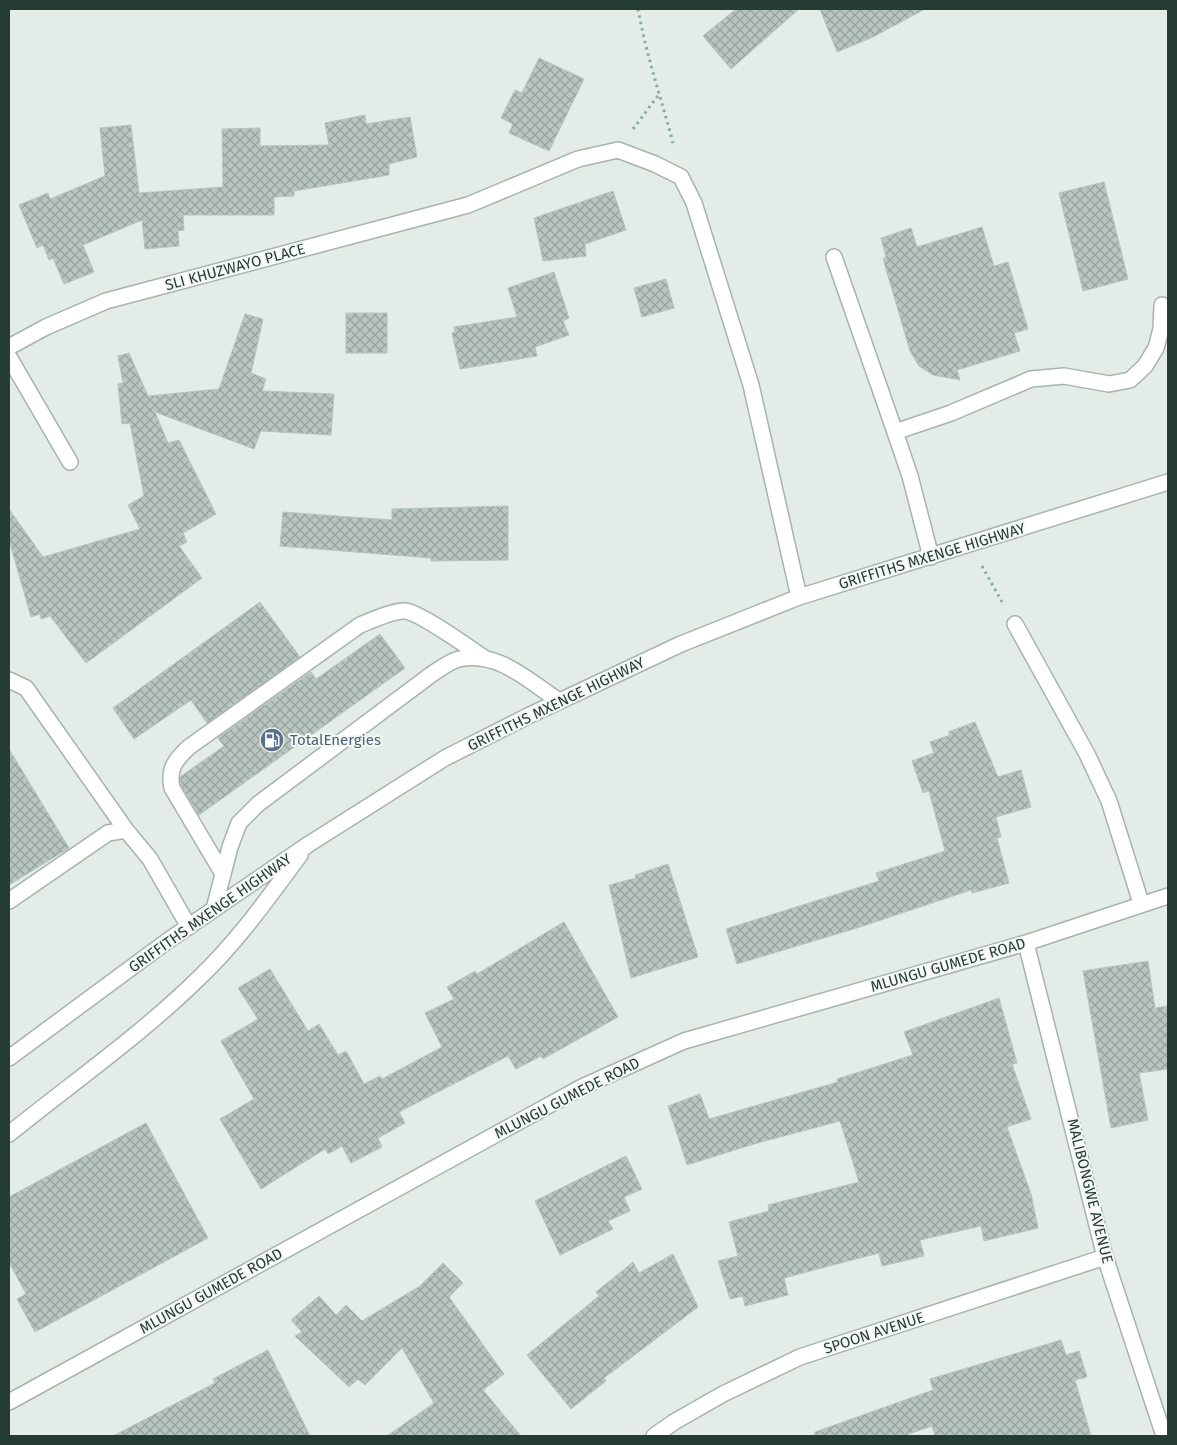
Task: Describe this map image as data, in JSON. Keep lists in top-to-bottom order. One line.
{"streets":{"street":["SLI KHUZWAYO PLACE","GRIFFITHS MXENGE HIGHWAY","MLUNGU GUMEDE ROAD","MALIBONGWE AVENUE","SPOON AVENUE"]},"crossings":[["MLUNGU GUMEDE ROAD","MALIBONGWE AVENUE"],["MALIBONGWE AVENUE","SPOON AVENUE"]],"places":{"fuel station":["TotalEnergies"]}}
